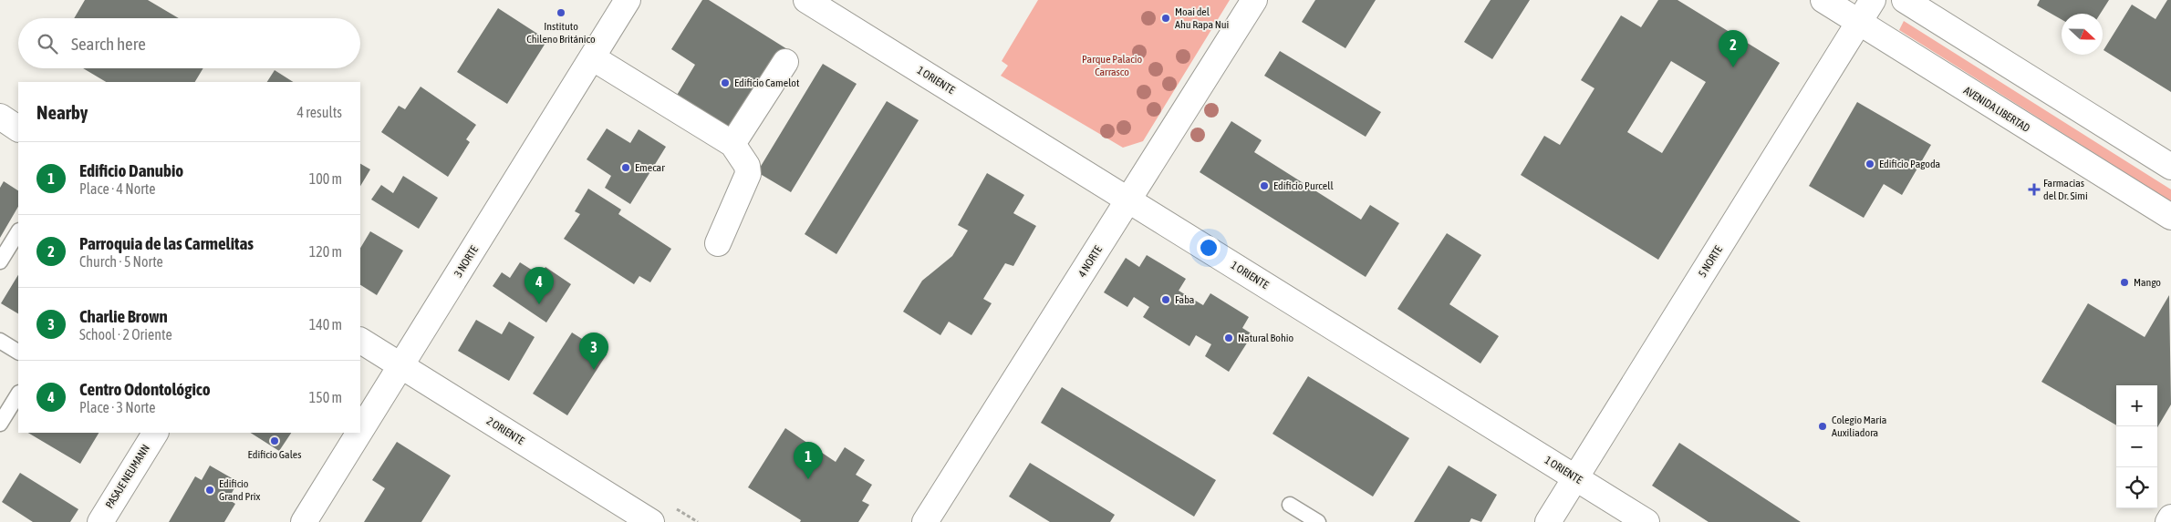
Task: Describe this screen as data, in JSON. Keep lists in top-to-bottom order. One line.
{"streets":{"street":["1 ORIENTE","AVENIDA LIBERTAD","3 NORTE","4 NORTE","5 NORTE","2 ORIENTE","PASAJE NEUMANN"]},"crossings":[["1 ORIENTE","4 NORTE"],["1 ORIENTE","5 NORTE"],["AVENIDA LIBERTAD","5 NORTE"],["3 NORTE","2 ORIENTE"]],"parks":["Parque Palacio Carrasco"],"places":{"other":["Instituto Chileno Británico","Moai del Ahu Rapa Nui","Edificio Camelot","Edificio Pagoda","Emecar","Edificio Purcell","Mango","Faba","Natural Bohio","Colegio María Auxiliadora","Edificio Gales","Edificio Grand Prix"],"health":["Farmacias del Dr. Simi"]},"north":"right","page":{"search":"Search here","pins":["2","4","3","1"],"heading":["Nearby","4 results"],"list":[{"mark":"1","name":"Edificio Danubio","note":"Place · 4 Norte","value":"100 m"},{"mark":"2","name":"Parroquia de las Carmelitas","note":"Church · 5 Norte","value":"120 m"},{"mark":"3","name":"Charlie Brown","note":"School · 2 Oriente","value":"140 m"},{"mark":"4","name":"Centro Odontológico","note":"Place · 3 Norte","value":"150 m"}],"map_buttons":["+","−"]}}
